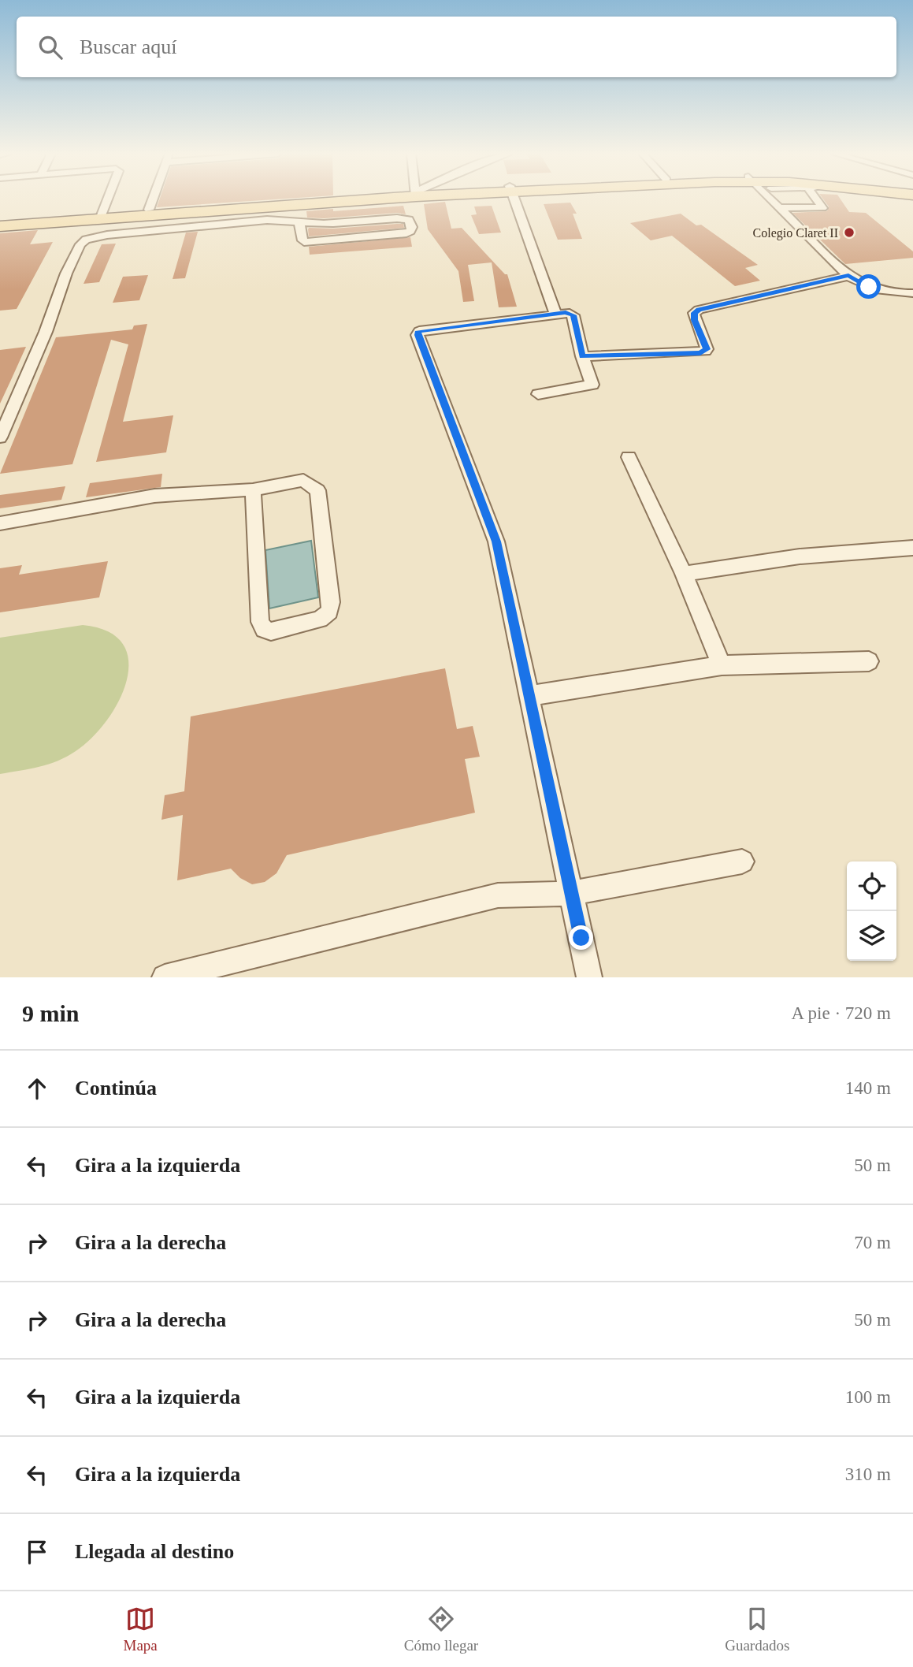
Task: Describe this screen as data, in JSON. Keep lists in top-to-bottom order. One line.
{"places":["Colegio Claret II"],"page":{"search":"Buscar aquí","heading":["9 min","A pie · 720 m"],"list":[["Continúa","140 m"],["Gira a la izquierda","50 m"],["Gira a la derecha","70 m"],["Gira a la derecha","50 m"],["Gira a la izquierda","100 m"],["Gira a la izquierda","310 m"],"Llegada al destino"],"nav":["Mapa","Cómo llegar","Guardados"]}}
